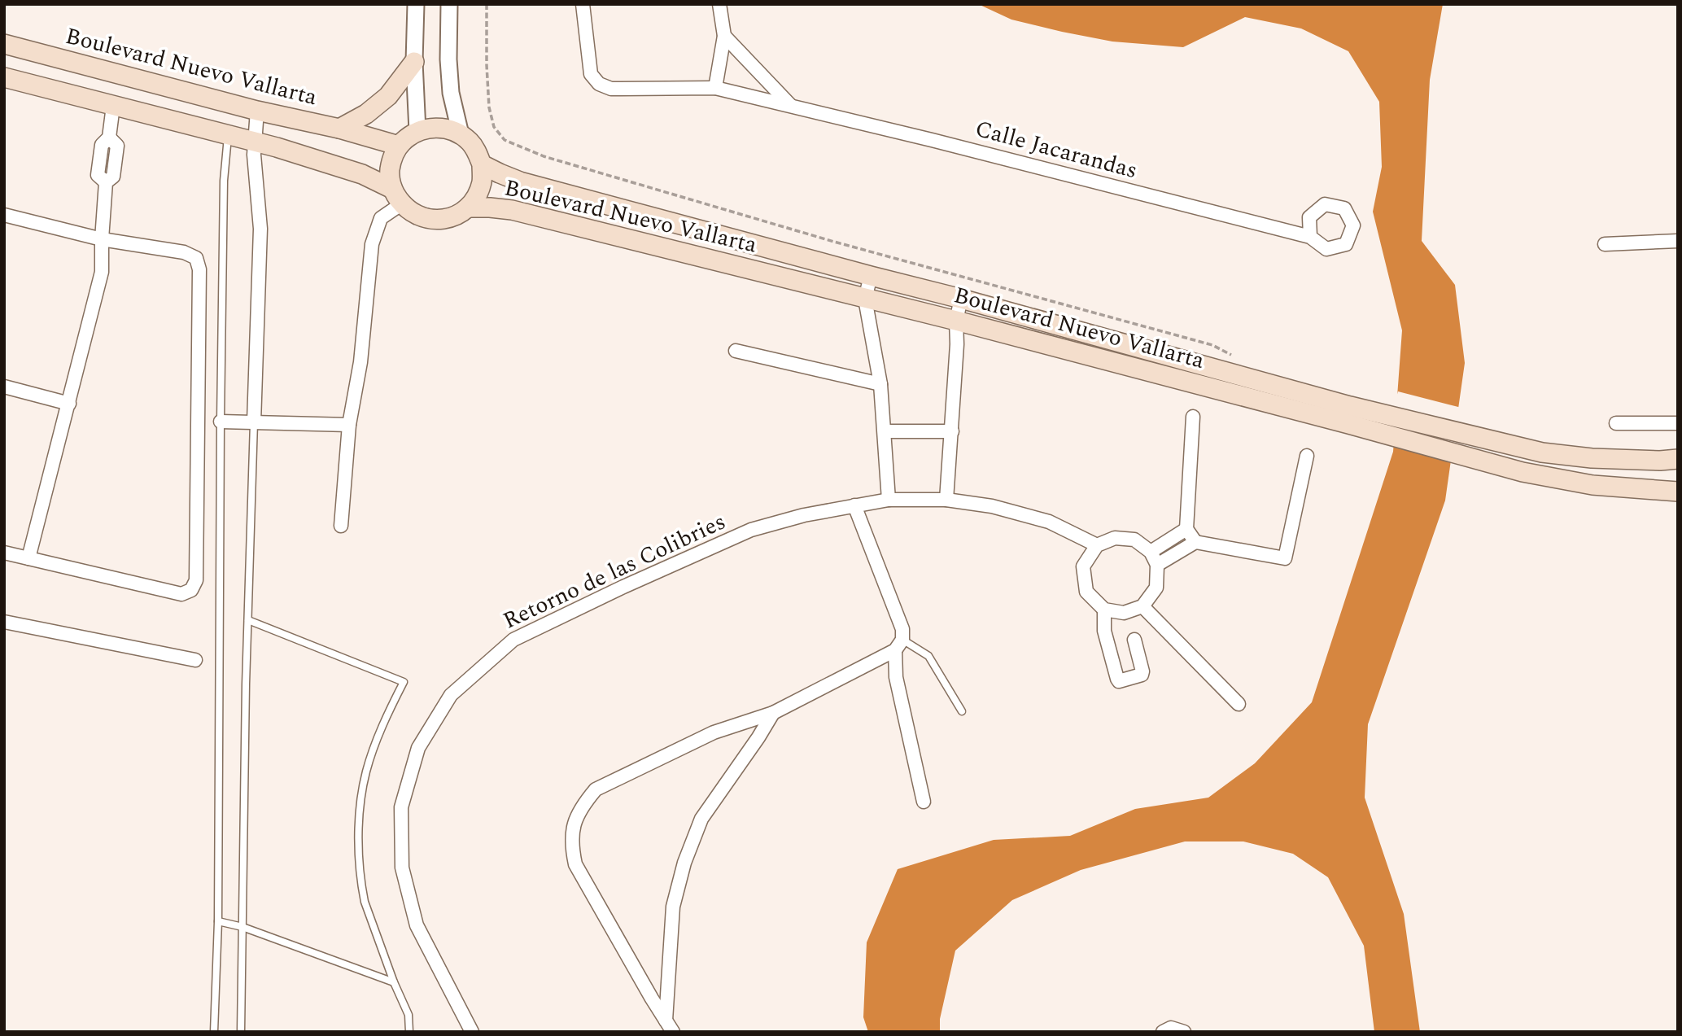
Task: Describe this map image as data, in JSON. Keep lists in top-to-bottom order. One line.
{"streets":{"main road":["Boulevard Nuevo Vallarta"],"street":["Calle Jacarandas","Retorno de las Colibries"]}}
